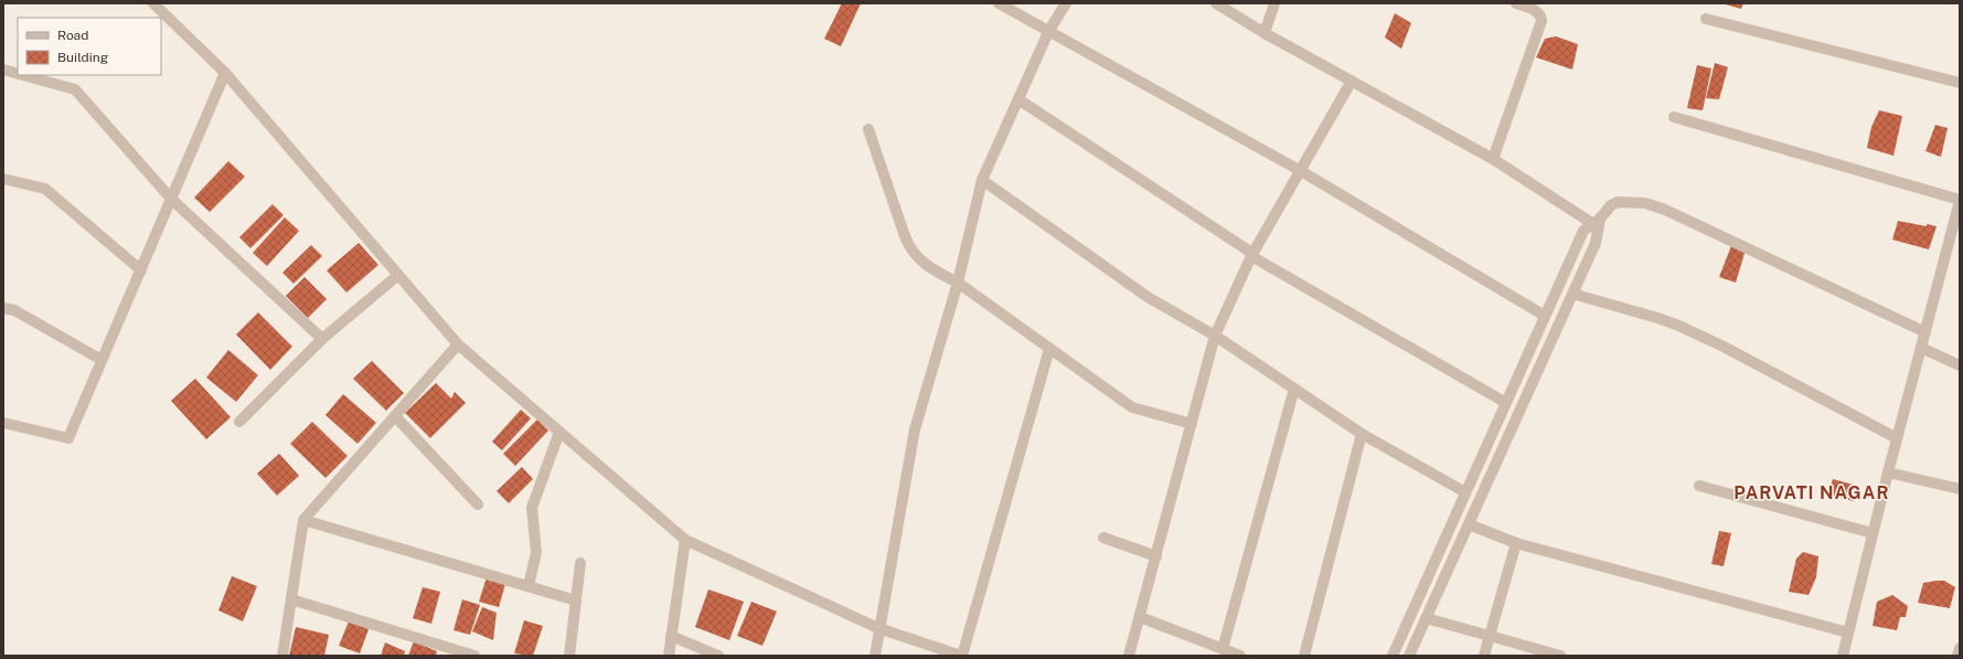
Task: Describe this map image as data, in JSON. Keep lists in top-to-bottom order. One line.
{"districts":["PARVATI NAGAR"],"legend":["Road","Building"]}
